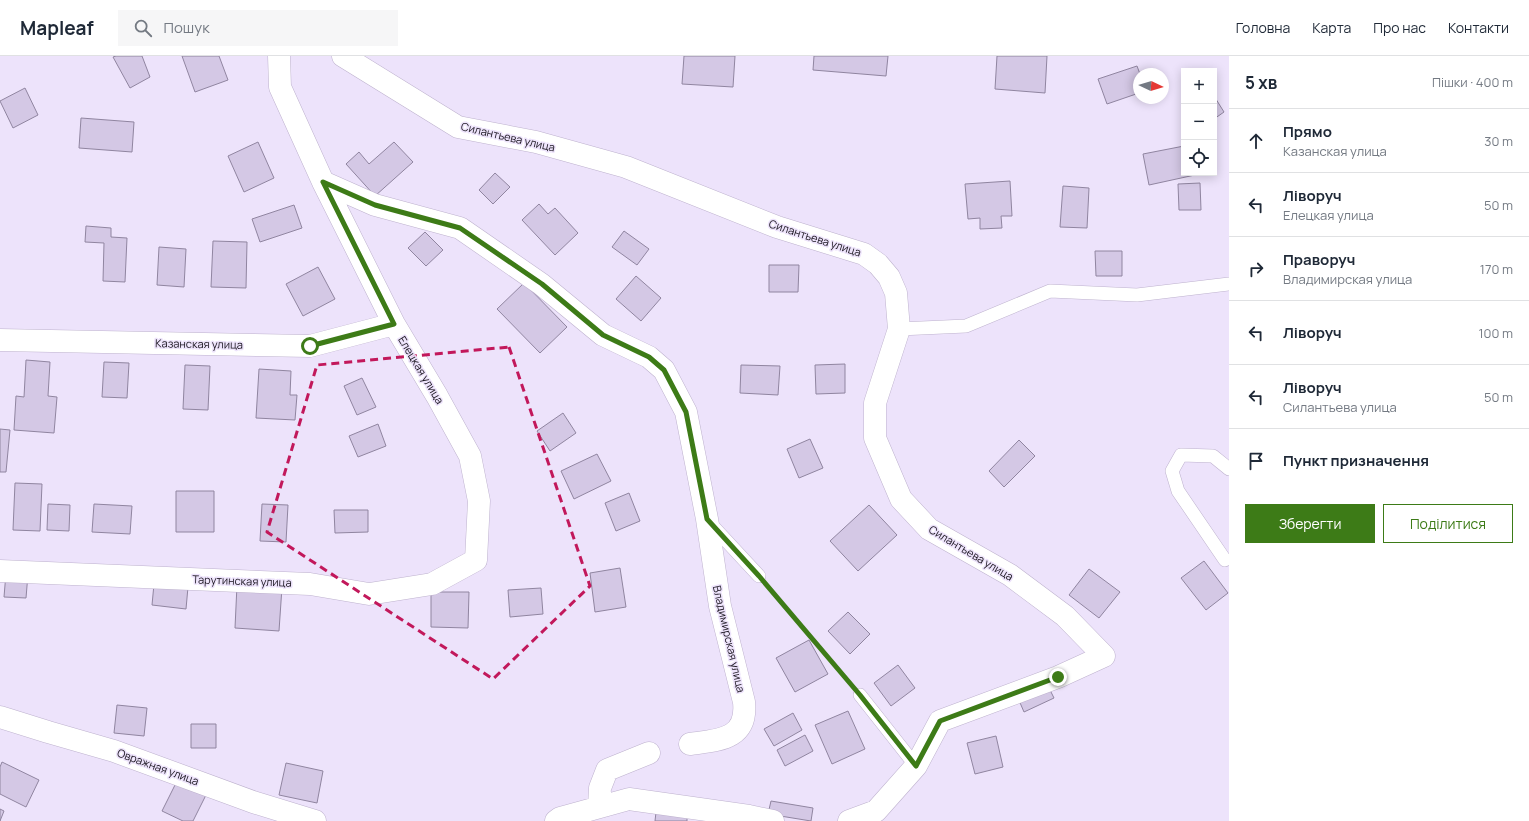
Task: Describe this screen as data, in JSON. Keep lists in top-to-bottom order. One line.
{"streets":{"street":["Силантьева улица","Казанская улица","Елецкая улица","Тарутинская улица","Владимирская улица","Овражная улица"]},"crossings":[["Казанская улица","Елецкая улица"],["Елецкая улица","Тарутинская улица"],["Елецкая улица","Владимирская улица"]],"north":"right","page":{"header":"Mapleaf","search":"Пошук","nav":["Головна","Карта","Про нас","Контакти"],"heading":["5 хв","Пішки · 400 m"],"map_buttons":["+","−"],"list":[["Прямо","Казанская улица","30 m"],["Ліворуч","Елецкая улица","50 m"],["Праворуч","Владимирская улица","170 m"],["Ліворуч","100 m"],["Ліворуч","Силантьева улица","50 m"],"Пункт призначення"],"buttons":["Зберегти","Поділитися"]}}
